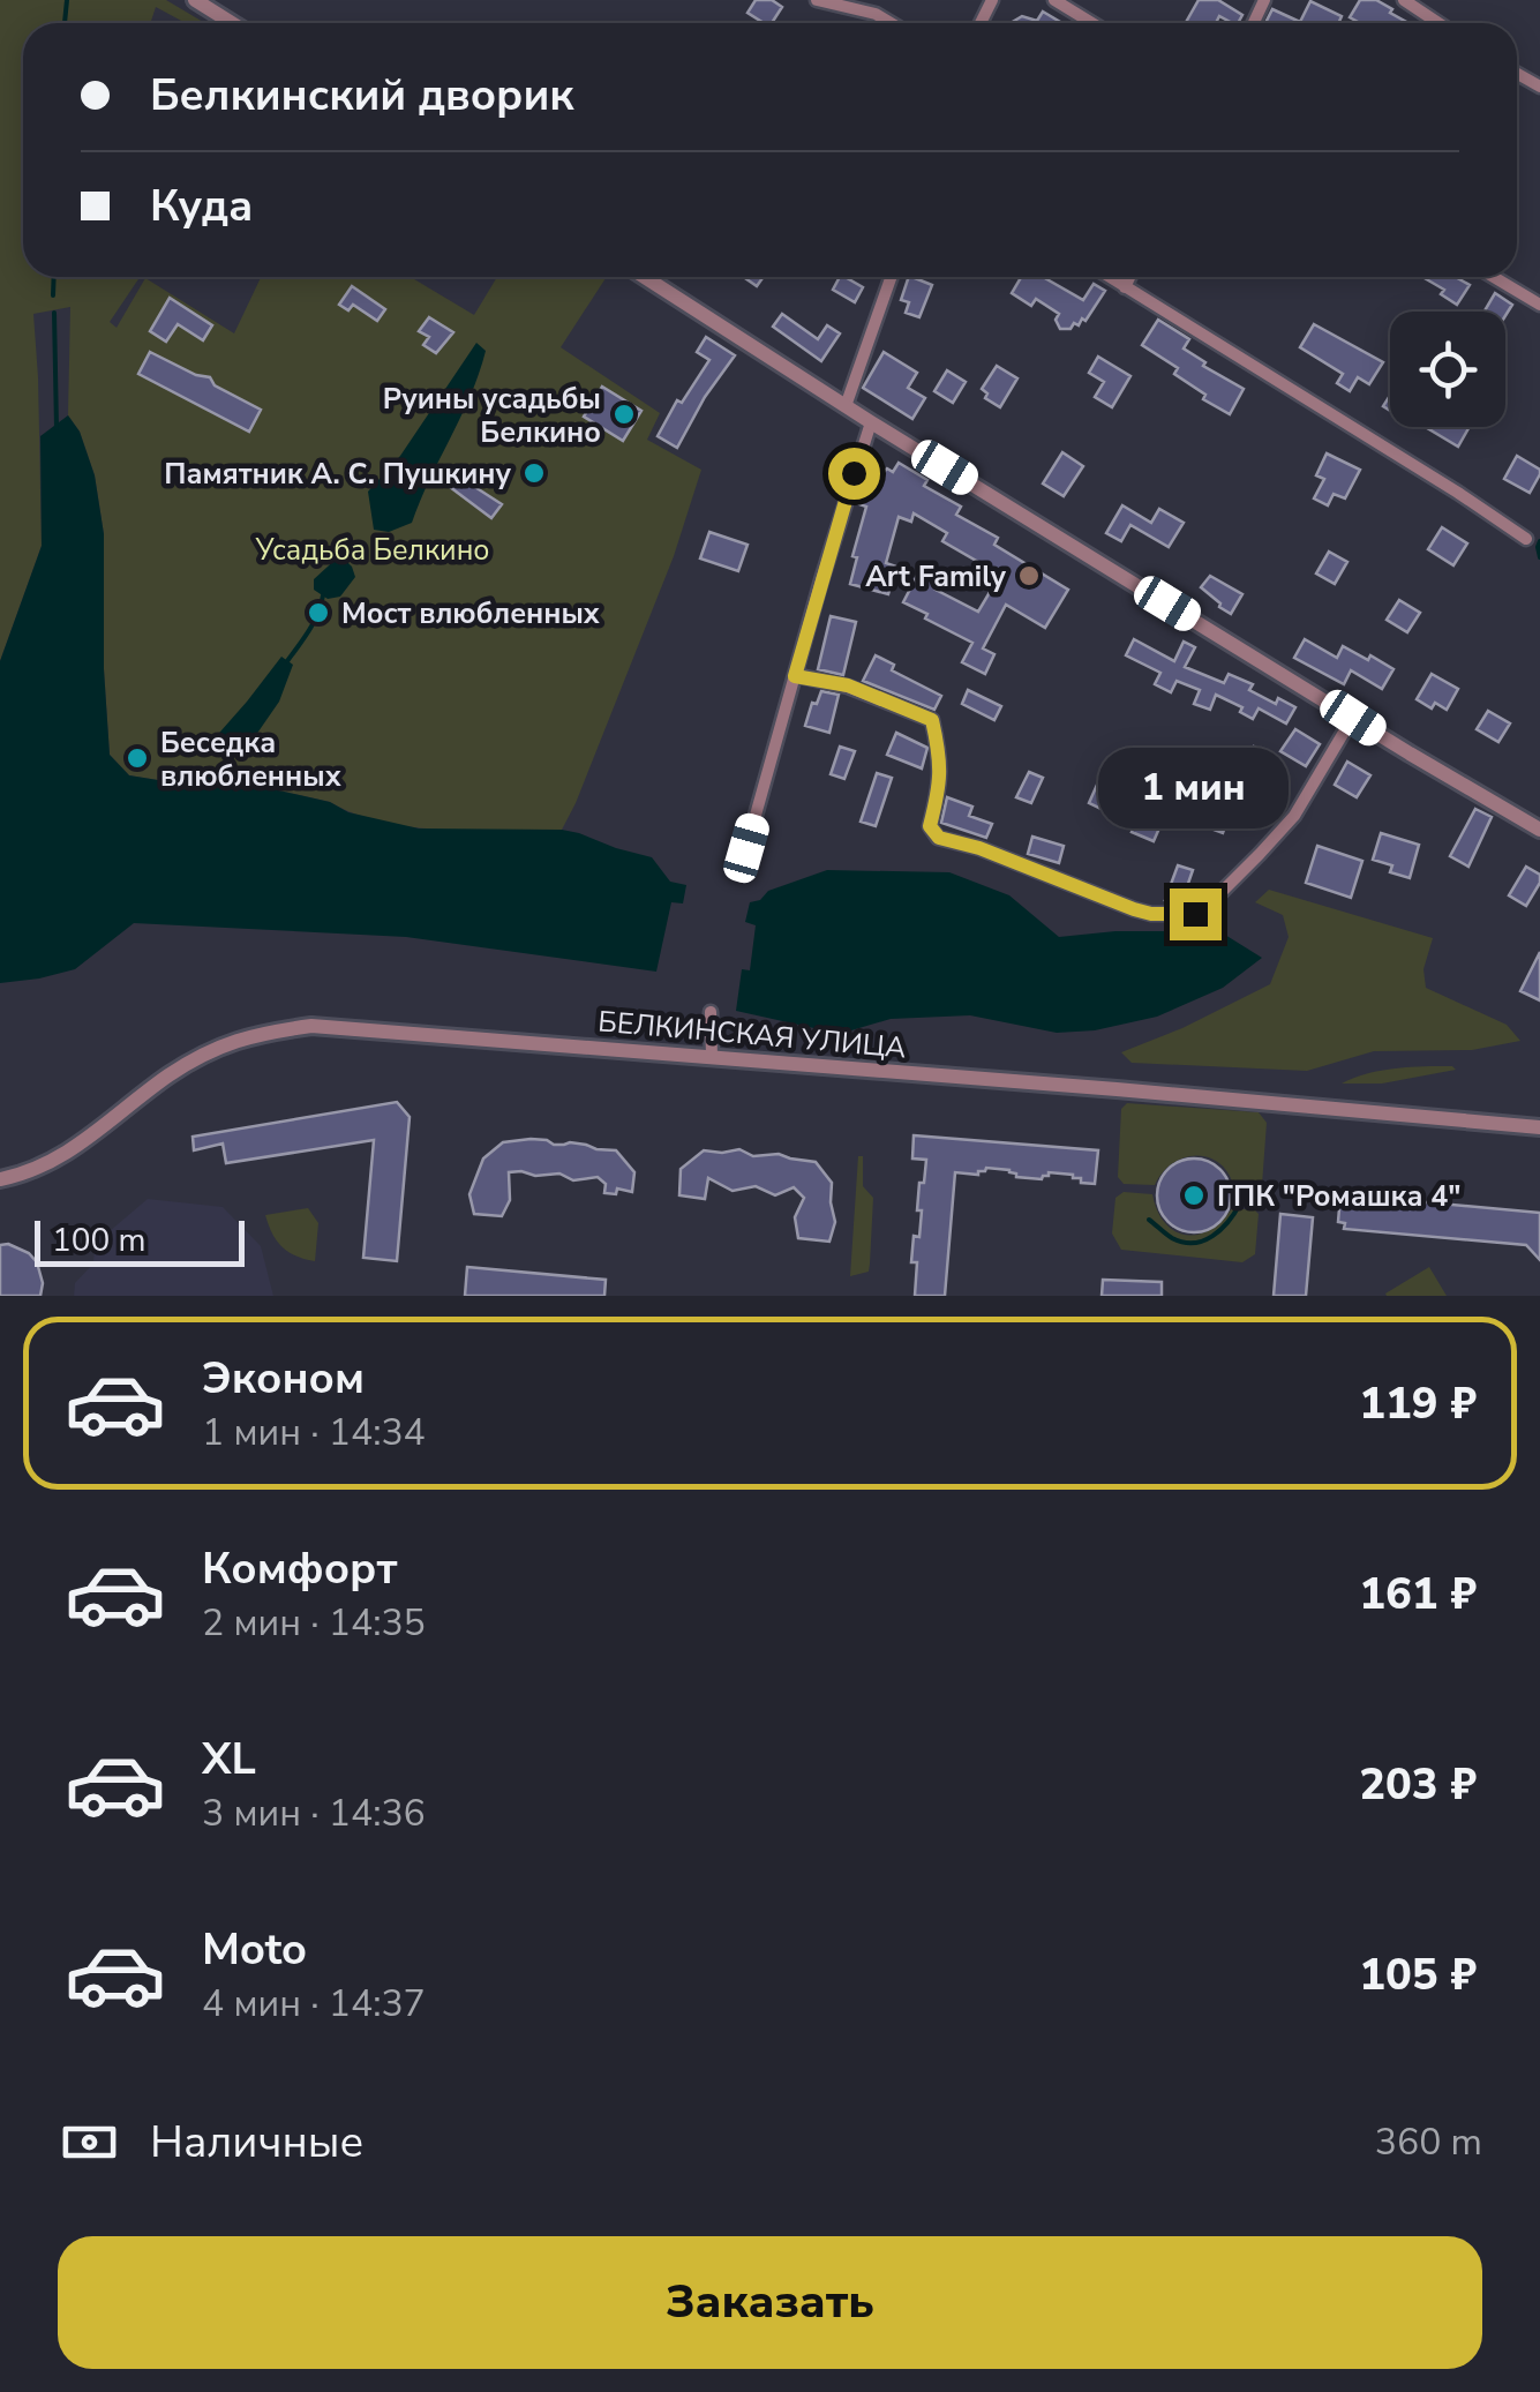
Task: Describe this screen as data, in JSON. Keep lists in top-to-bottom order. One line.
{"streets":{"street":["БЕЛКИНСКАЯ УЛИЦА"]},"parks":["Усадьба Белкино"],"places":["Руины усадьбы Белкино","Памятник А. С. Пушкину","Art Family","Мост влюбленных","Беседка влюбленных","ГПК \"Ромашка 4\""],"scale_bar":"100 m","page":{"banner":["Белкинский дворик","Куда"],"bubble":"1 мин","scale":"100 m","list":[{"name":"Эконом","note":"1 мин · 14:34","value":"119 ₽"},{"name":"Комфорт","note":"2 мин · 14:35","value":"161 ₽"},{"name":"XL","note":"3 мин · 14:36","value":"203 ₽"},{"name":"Moto","note":"4 мин · 14:37","value":"105 ₽"}],"pay":["Наличные","360 m"],"buttons":"Заказать"}}
